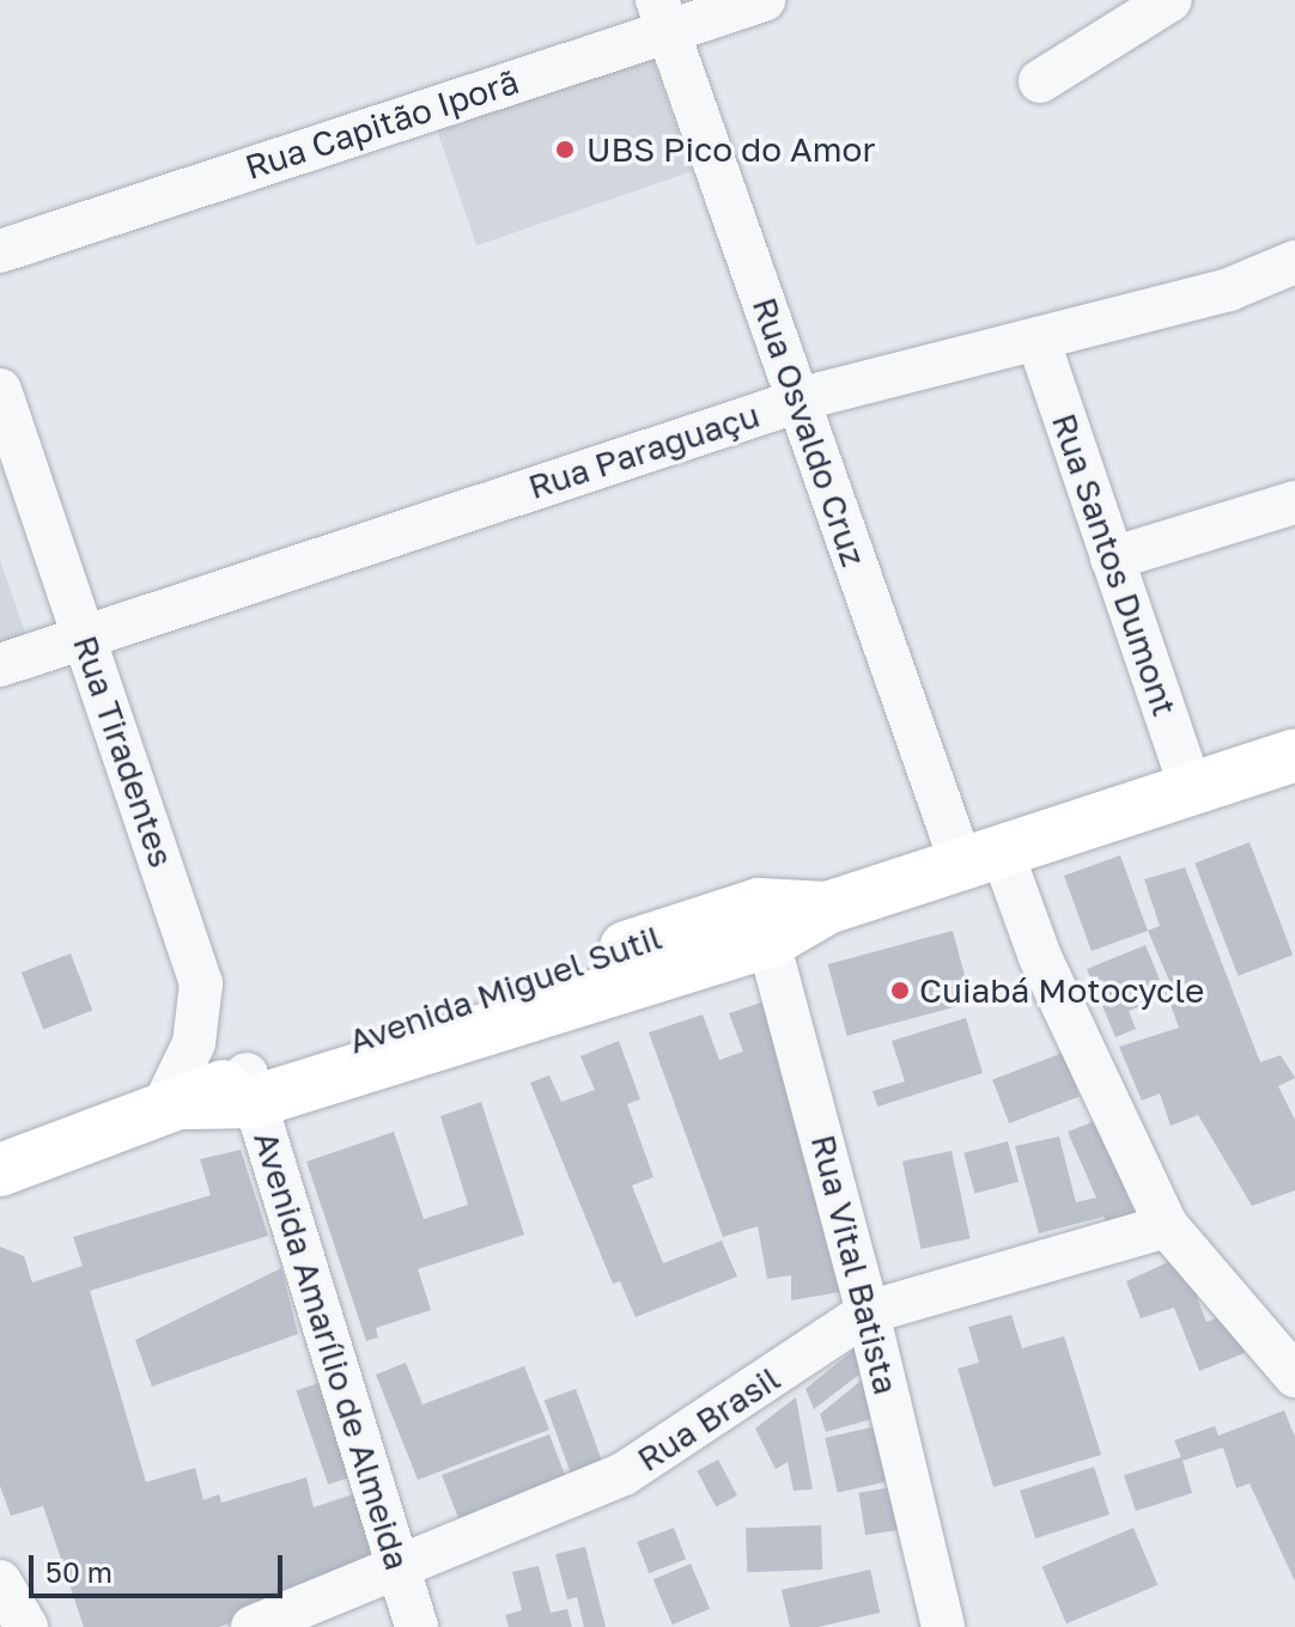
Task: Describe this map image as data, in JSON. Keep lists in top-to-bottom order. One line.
{"streets":{"main road":["Avenida Miguel Sutil"],"street":["Rua Capitão Iporã","Rua Osvaldo Cruz","Rua Paraguaçu","Rua Santos Dumont","Rua Tiradentes","Rua Vital Batista","Avenida Amarílio de Almeida","Rua Brasil"]},"crossings":[["Rua Capitão Iporã","Rua Osvaldo Cruz"],["Rua Osvaldo Cruz","Rua Paraguaçu"],["Rua Osvaldo Cruz","Avenida Miguel Sutil"],["Rua Osvaldo Cruz","Rua Brasil"],["Rua Paraguaçu","Rua Santos Dumont"],["Rua Paraguaçu","Rua Tiradentes"],["Rua Santos Dumont","Avenida Miguel Sutil"],["Rua Tiradentes","Avenida Miguel Sutil"],["Avenida Miguel Sutil","Rua Vital Batista"],["Avenida Miguel Sutil","Avenida Amarílio de Almeida"],["Rua Vital Batista","Rua Brasil"],["Avenida Amarílio de Almeida","Rua Brasil"]],"places":["UBS Pico do Amor","Cuiabá Motocycle"],"scale_bar":"50 m"}
